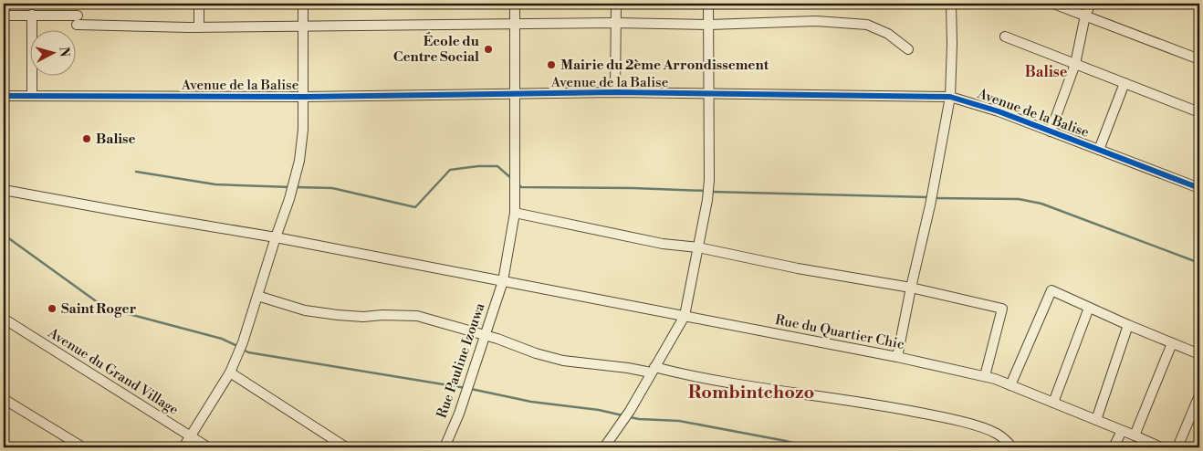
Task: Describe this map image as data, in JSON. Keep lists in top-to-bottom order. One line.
{"streets":{"street":["Avenue de la Balise","Rue du Quartier Chic","Rue Pauline Izouwa","Avenue du Grand Village"]},"crossings":[["Avenue de la Balise","Rue Pauline Izouwa"],["Rue du Quartier Chic","Rue Pauline Izouwa"]],"districts":["Balise","Rombintchozo"],"places":["École du Centre Social","Mairie du 2ème Arrondissement","Balise","Saint Roger"],"north":"right"}
